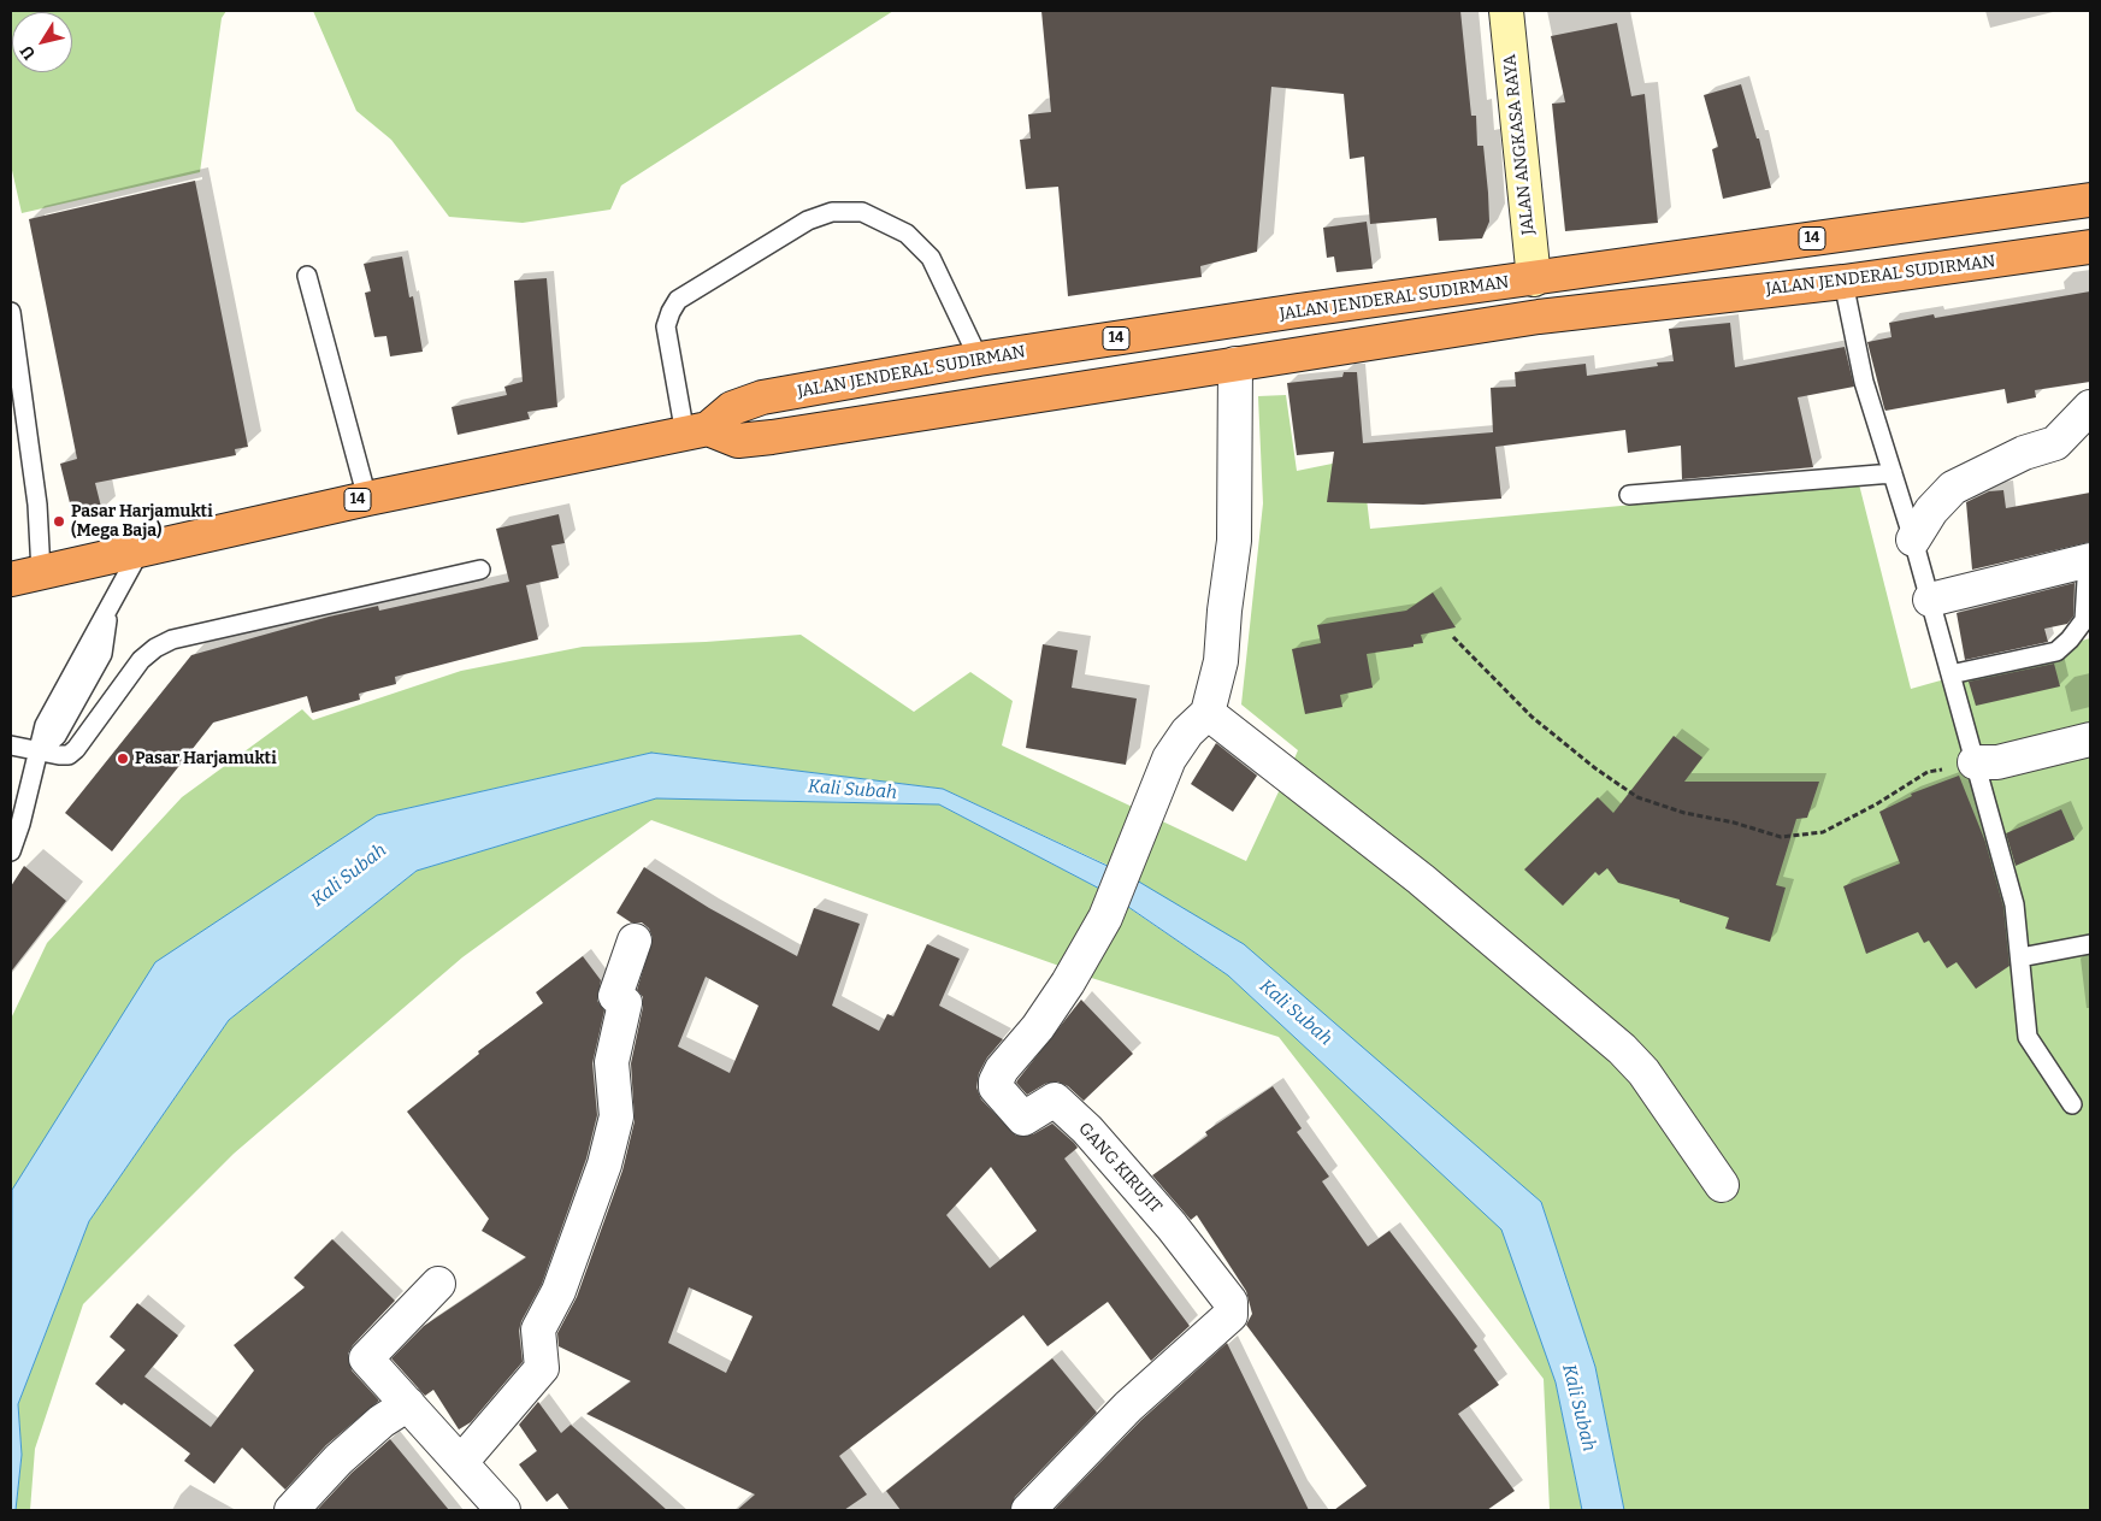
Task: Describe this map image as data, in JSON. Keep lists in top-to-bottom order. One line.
{"streets":{"highway":["14","JALAN JENDERAL SUDIRMAN"],"street":["JALAN ANGKASA RAYA","GANG KIRUJIT"]},"crossings":[["JALAN ANGKASA RAYA","JALAN JENDERAL SUDIRMAN"]],"water":["Kali Subah"],"places":["Pasar Harjamukti (Mega Baja)","Pasar Harjamukti"],"north":"bottom left"}
